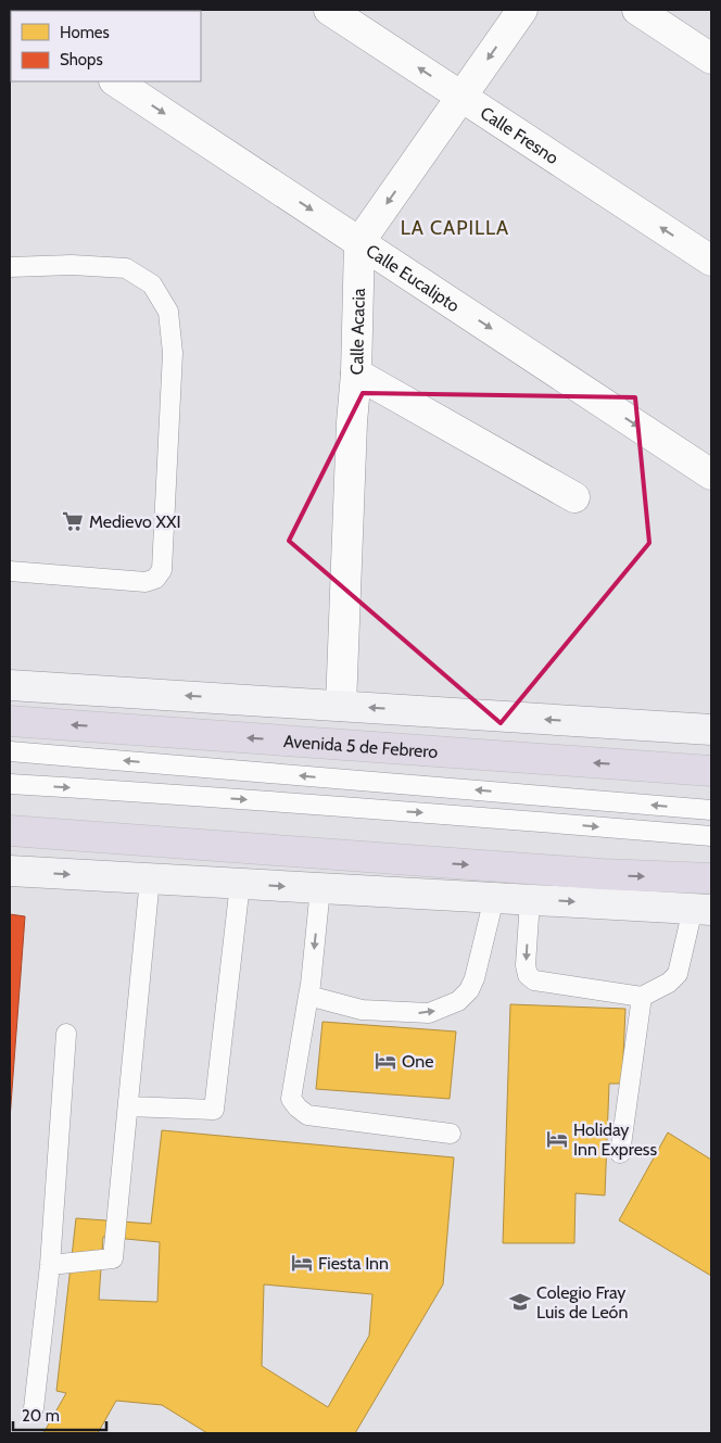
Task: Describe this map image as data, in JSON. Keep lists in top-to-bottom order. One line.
{"streets":{"highway":["Avenida 5 de Febrero"],"street":["Calle Fresno","Calle Eucalipto","Calle Acacia"]},"crossings":[["Calle Eucalipto","Calle Acacia"]],"one_way":["Calle Fresno"],"districts":["LA CAPILLA"],"places":{"supermarket":["Medievo XXI"],"hotel":["One","Holiday Inn Express","Fiesta Inn"],"school or university":["Colegio Fray Luis de León"]},"legend":["Homes","Shops"],"scale_bar":"20 m"}
